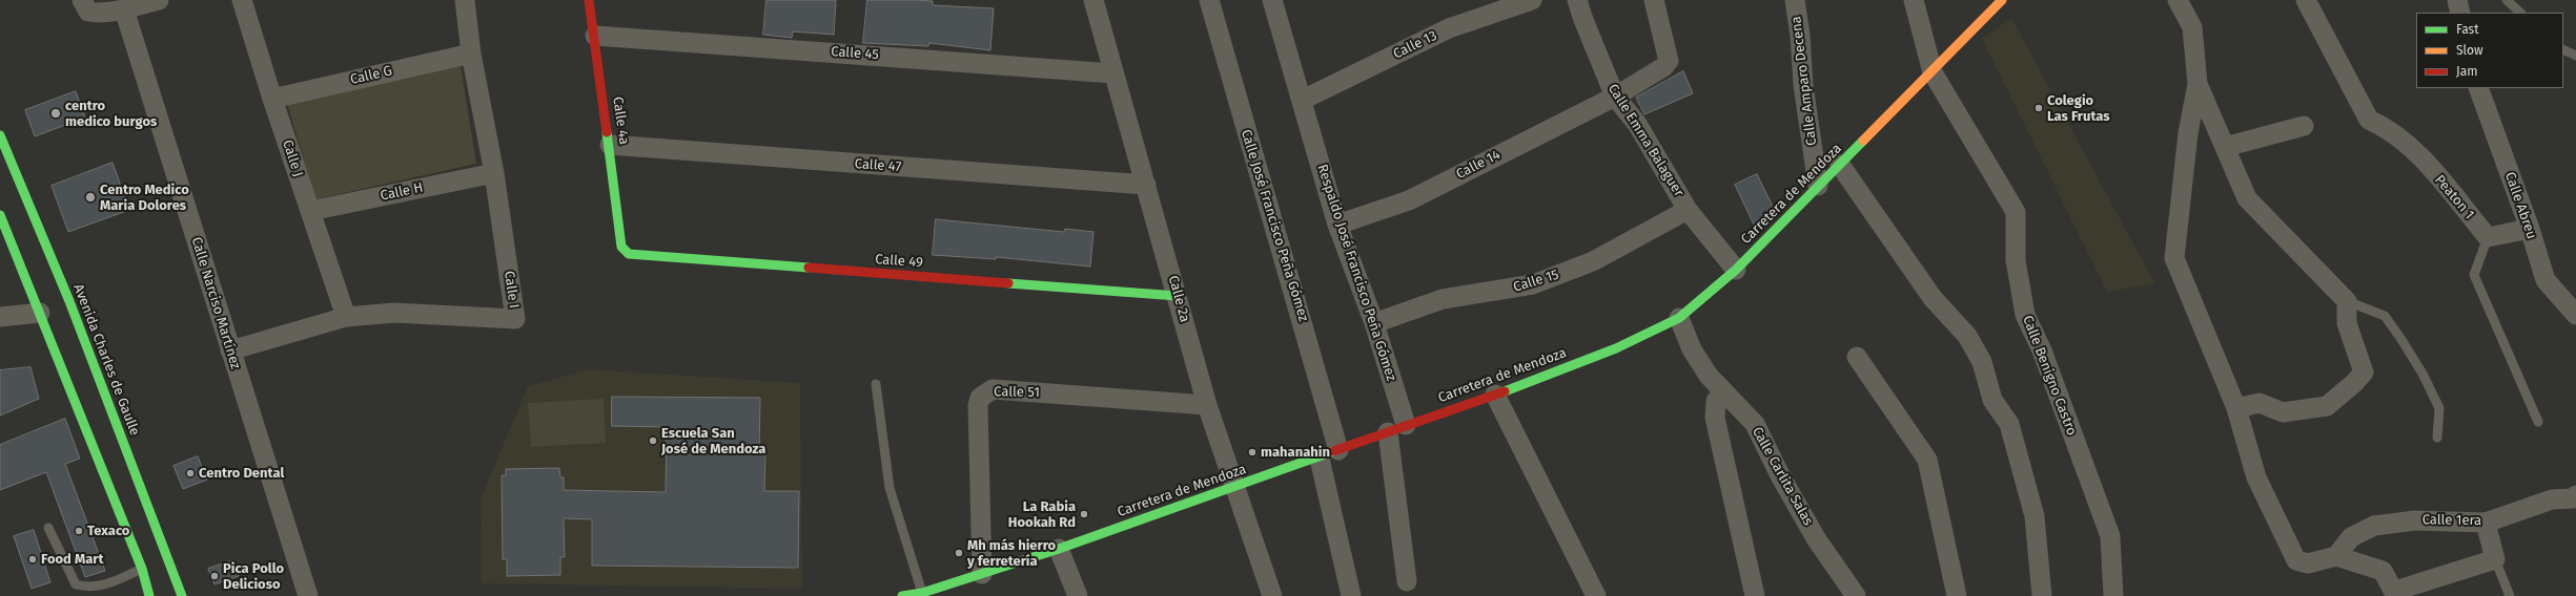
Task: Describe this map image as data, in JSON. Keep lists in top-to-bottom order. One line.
{"streets":{"street":["Calle 13","Calle 45","Calle G","Calle Amparo Decena","Calle 4a","Calle Emma Balaguer","Calle J","Calle 14","Calle 47","Calle H","Carretera de Mendoza","Peaton 1","Calle Abreu","Calle José Francisco Peña Gómez","Calle 49","Respaldo José Francisco Peña Gómez","Calle 15","Calle I","Calle 2a","Calle Narciso Martínez","Avenida Charles de Gaulle","Calle Benigno Castro","Calle 51","Calle Carlita Salas","Calle 1era"]},"crossings":[["Calle 13","Respaldo José Francisco Peña Gómez"],["Calle 45","Calle 4a"],["Calle 45","Calle 2a"],["Calle G","Calle J"],["Calle G","Calle I"],["Calle Amparo Decena","Carretera de Mendoza"],["Calle 4a","Calle 47"],["Calle 4a","Calle 49"],["Calle Emma Balaguer","Calle 14"],["Calle Emma Balaguer","Carretera de Mendoza"],["Calle Emma Balaguer","Calle 15"],["Calle J","Calle H"],["Calle J","Calle I"],["Calle 14","Respaldo José Francisco Peña Gómez"],["Calle 47","Calle 2a"],["Calle H","Calle I"],["Carretera de Mendoza","Calle José Francisco Peña Gómez"],["Carretera de Mendoza","Respaldo José Francisco Peña Gómez"],["Carretera de Mendoza","Calle 2a"],["Carretera de Mendoza","Calle Benigno Castro"],["Carretera de Mendoza","Calle 51"],["Carretera de Mendoza","Calle Carlita Salas"],["Calle 49","Calle 2a"],["Respaldo José Francisco Peña Gómez","Calle 15"],["Calle I","Calle Narciso Martínez"],["Calle 2a","Calle 51"]],"places":["Colegio Las Frutas","centro medico burgos","Centro Medico Maria Dolores","Escuela San José de Mendoza","mahanahin","Centro Dental","La Rabia Hookah Rd","Texaco","Mh más hierro y ferretería","Food Mart","Pica Pollo Delicioso"],"legend":["Fast","Slow","Jam"]}
